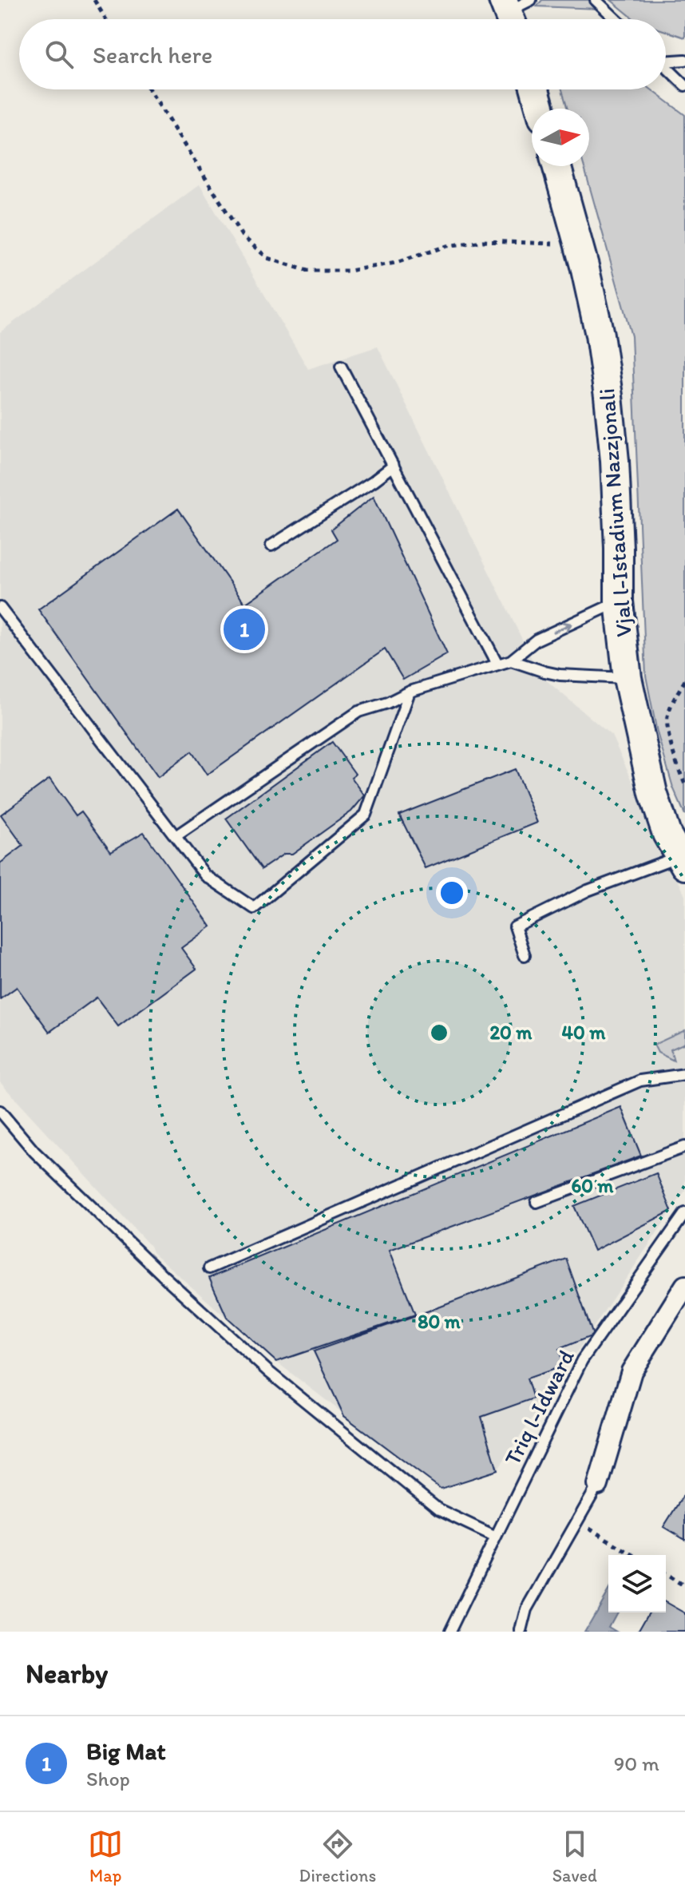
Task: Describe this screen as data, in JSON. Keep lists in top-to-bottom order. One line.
{"streets":{"main road":["Vjal l-Istadium Nazzjonali"],"lane":["Triq l-Idward"]},"north":"right","page":{"search":"Search here","pins":"1","heading":"Nearby","list":[{"mark":"1","name":"Big Mat","note":"Shop","value":"90 m"}],"nav":["Map","Directions","Saved"]},"rings":["20 m","40 m","60 m","80 m"]}
